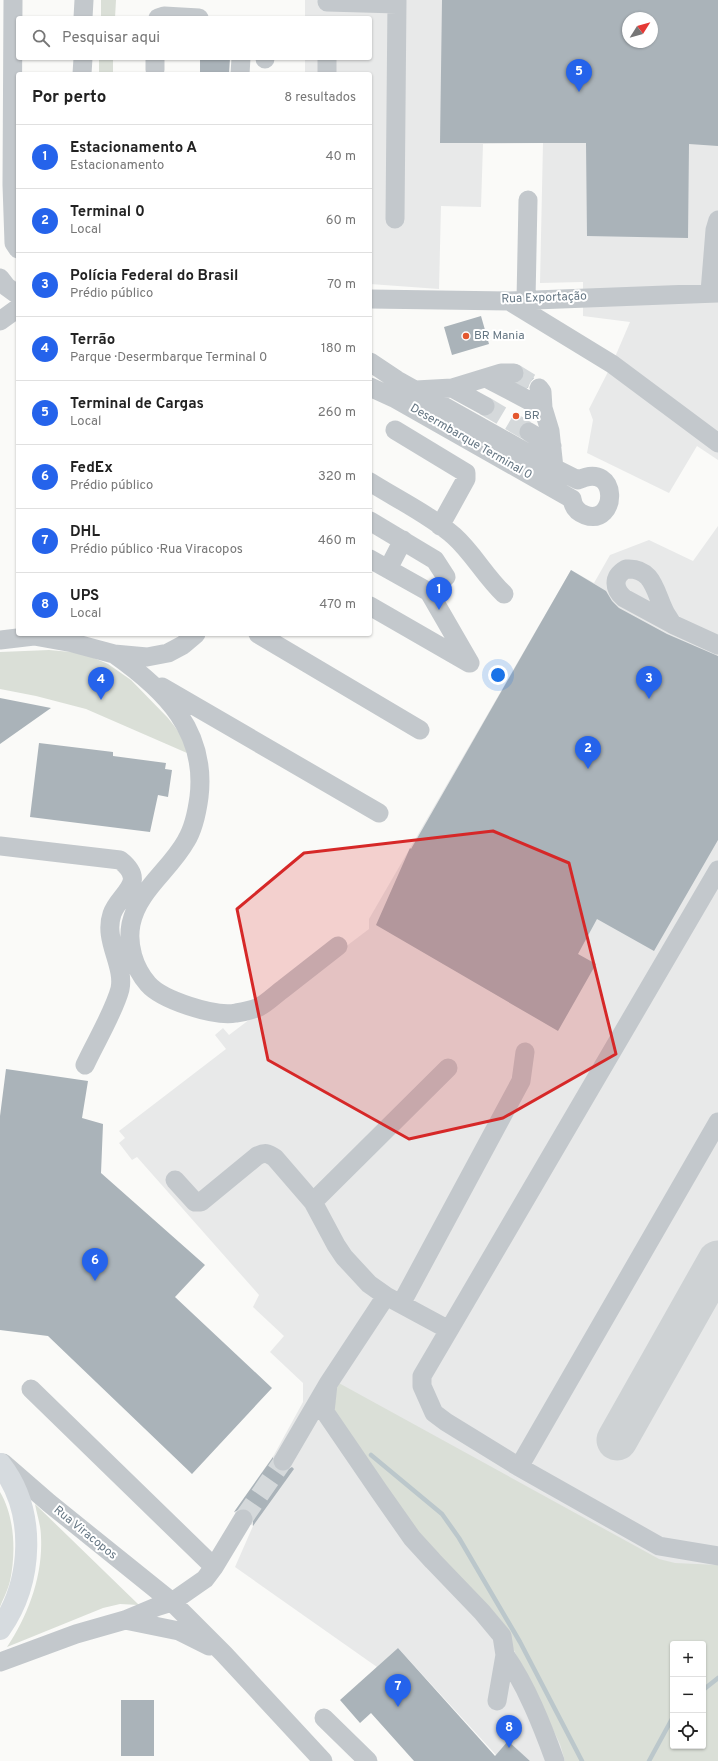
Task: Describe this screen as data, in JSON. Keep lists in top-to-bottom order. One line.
{"streets":{"street":["Rua Exportação","Desermbarque Terminal 0","Rua Viracopos"]},"places":["BR Mania","BR"],"north":"top right","page":{"search":"Pesquisar aqui","pins":["5","1","3","4","2","6","7","8"],"heading":["Por perto","8 resultados"],"list":[{"mark":"1","name":"Estacionamento A","note":"Estacionamento","value":"40 m"},{"mark":"2","name":"Terminal 0","note":"Local","value":"60 m"},{"mark":"3","name":"Polícia Federal do Brasil","note":"Prédio público","value":"70 m"},{"mark":"4","name":"Terrão","note":"Parque · Desermbarque Terminal 0","value":"180 m"},{"mark":"5","name":"Terminal de Cargas","note":"Local","value":"260 m"},{"mark":"6","name":"FedEx","note":"Prédio público","value":"320 m"},{"mark":"7","name":"DHL","note":"Prédio público · Rua Viracopos","value":"460 m"},{"mark":"8","name":"UPS","note":"Local","value":"470 m"}],"map_buttons":["+","−"]}}
